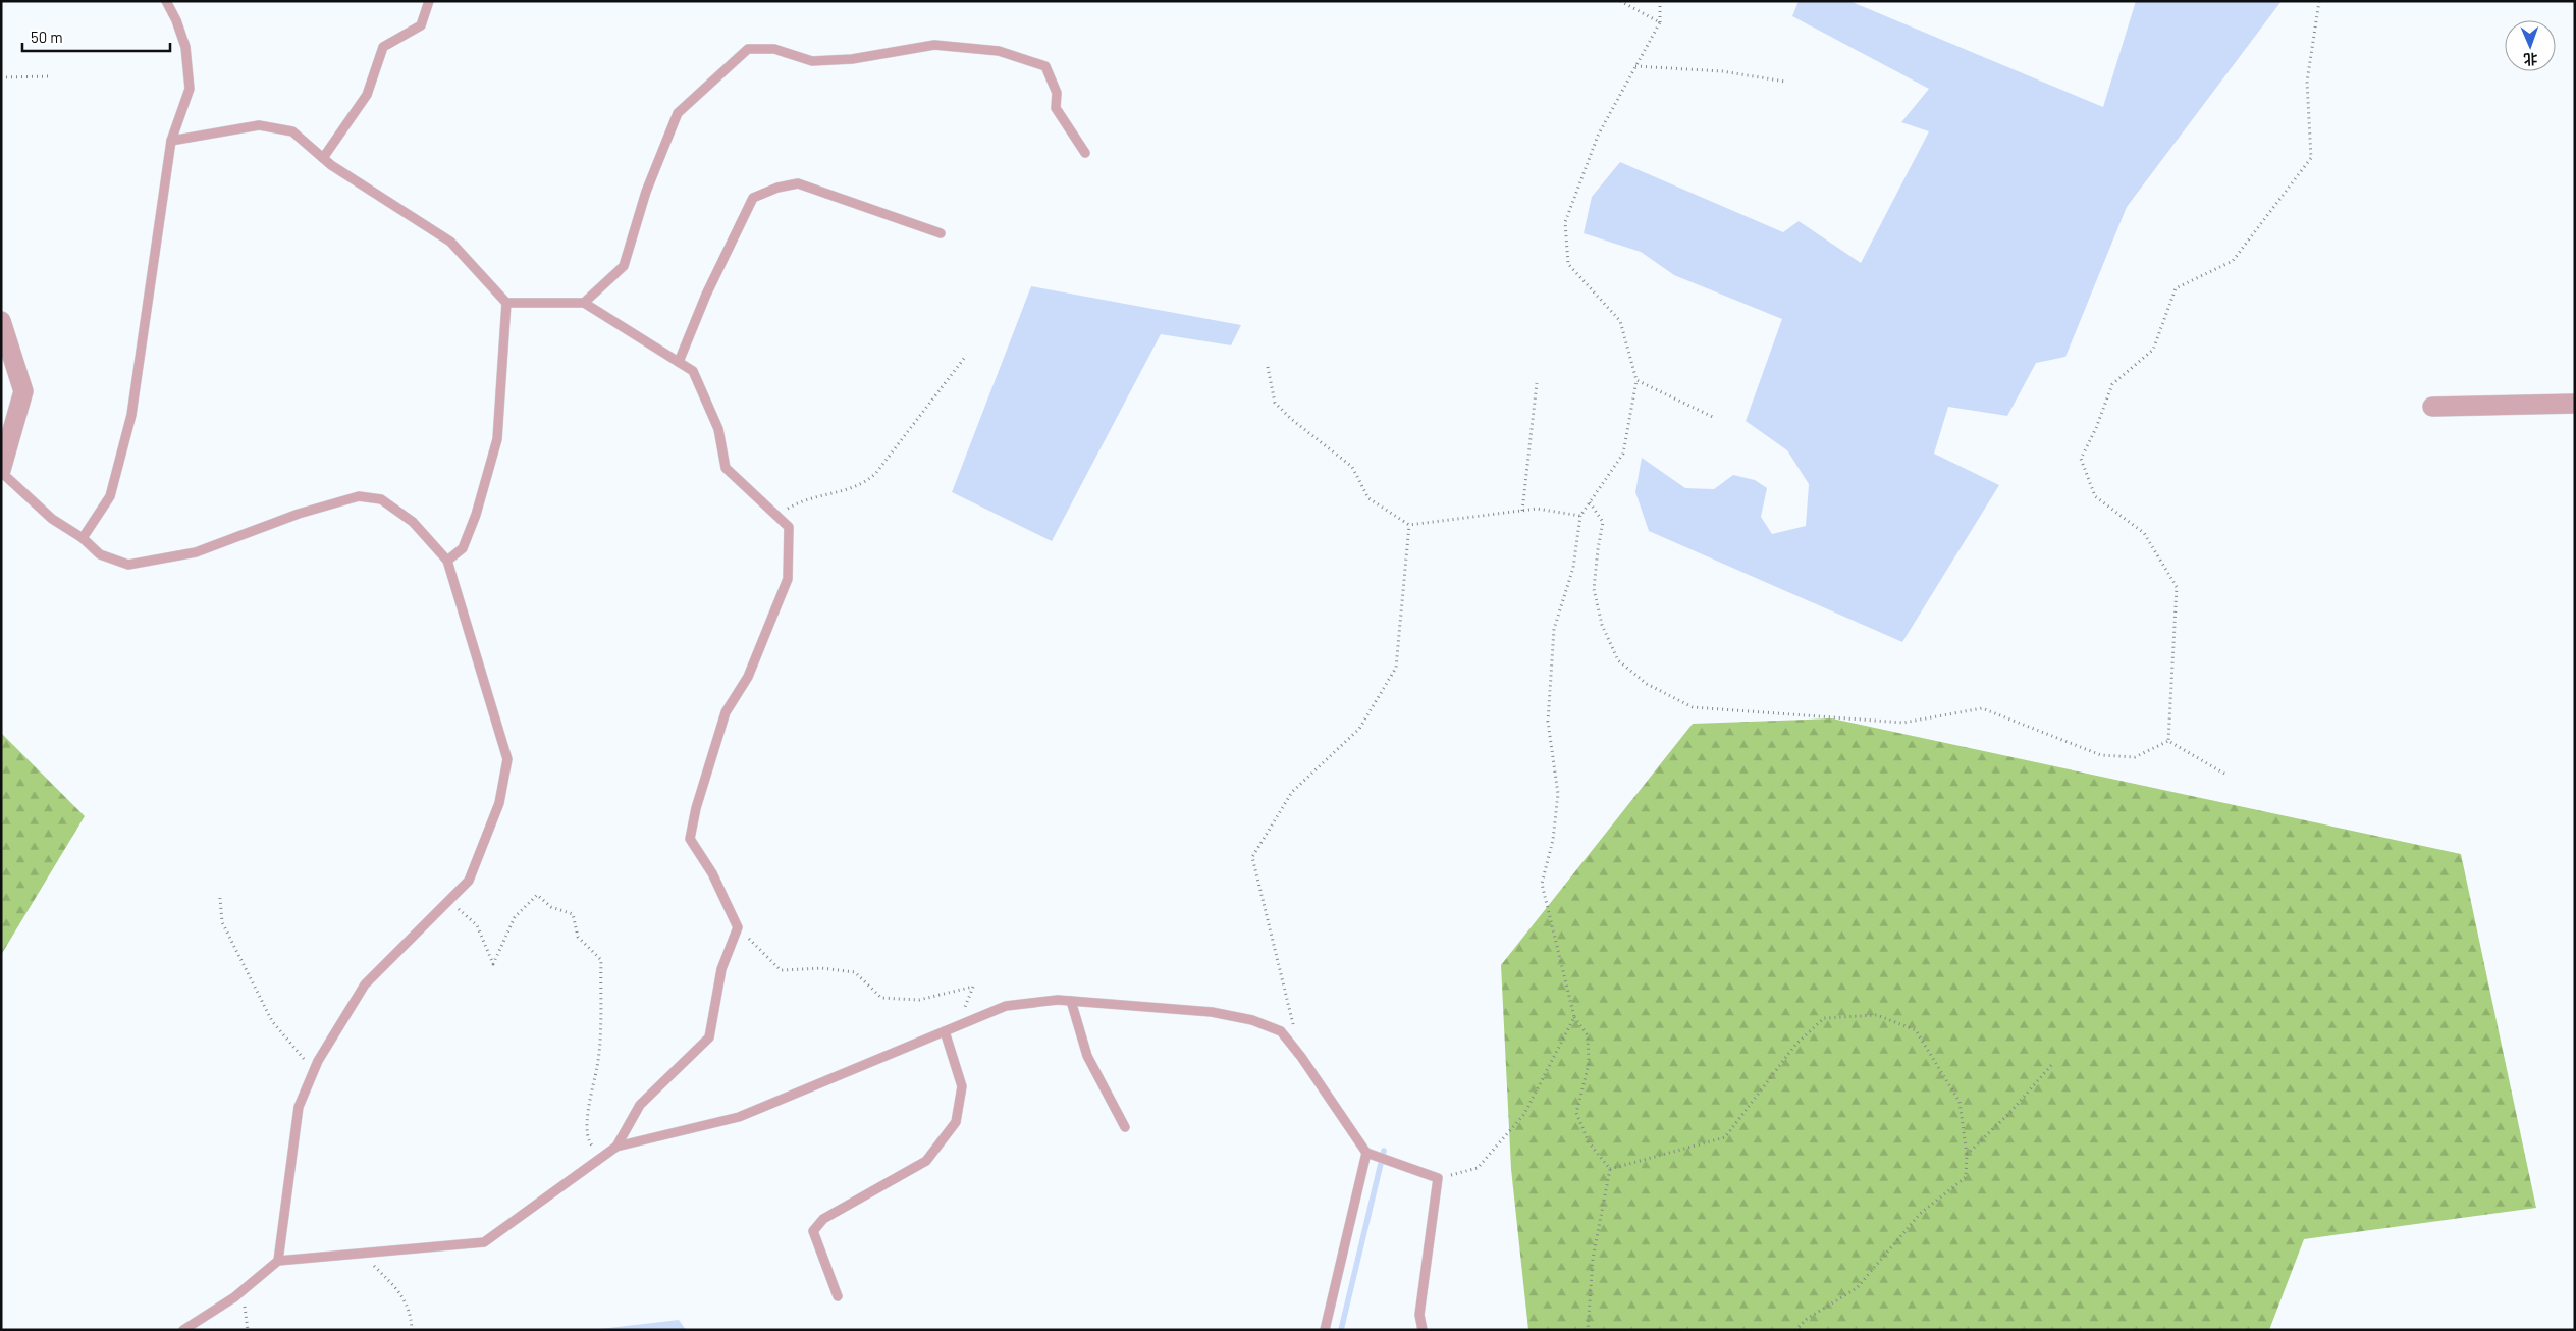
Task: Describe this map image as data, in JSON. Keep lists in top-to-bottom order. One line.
{"scale_bar":"50 m","north":"bottom"}
